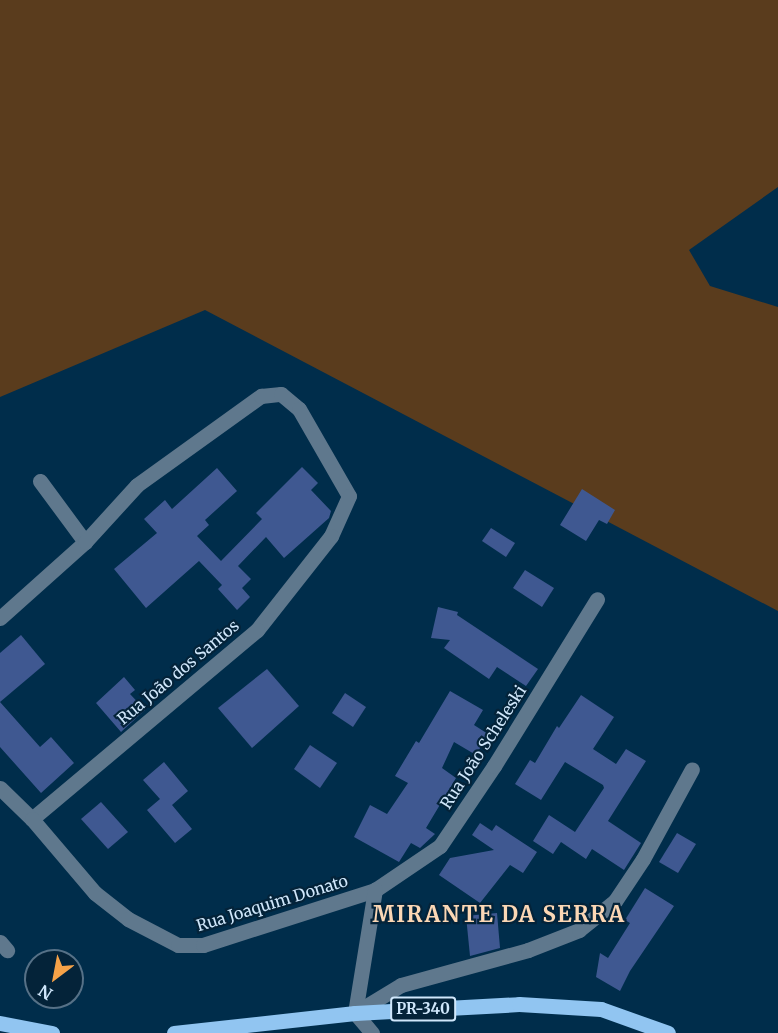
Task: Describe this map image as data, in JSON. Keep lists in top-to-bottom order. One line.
{"streets":{"main road":["PR-340"],"street":["Rua João dos Santos","Rua João Scheleski","Rua Joaquim Donato"]},"crossings":[["Rua João dos Santos","Rua Joaquim Donato"],["Rua João Scheleski","Rua Joaquim Donato"]],"districts":["MIRANTE DA SERRA"],"north":"bottom left"}
